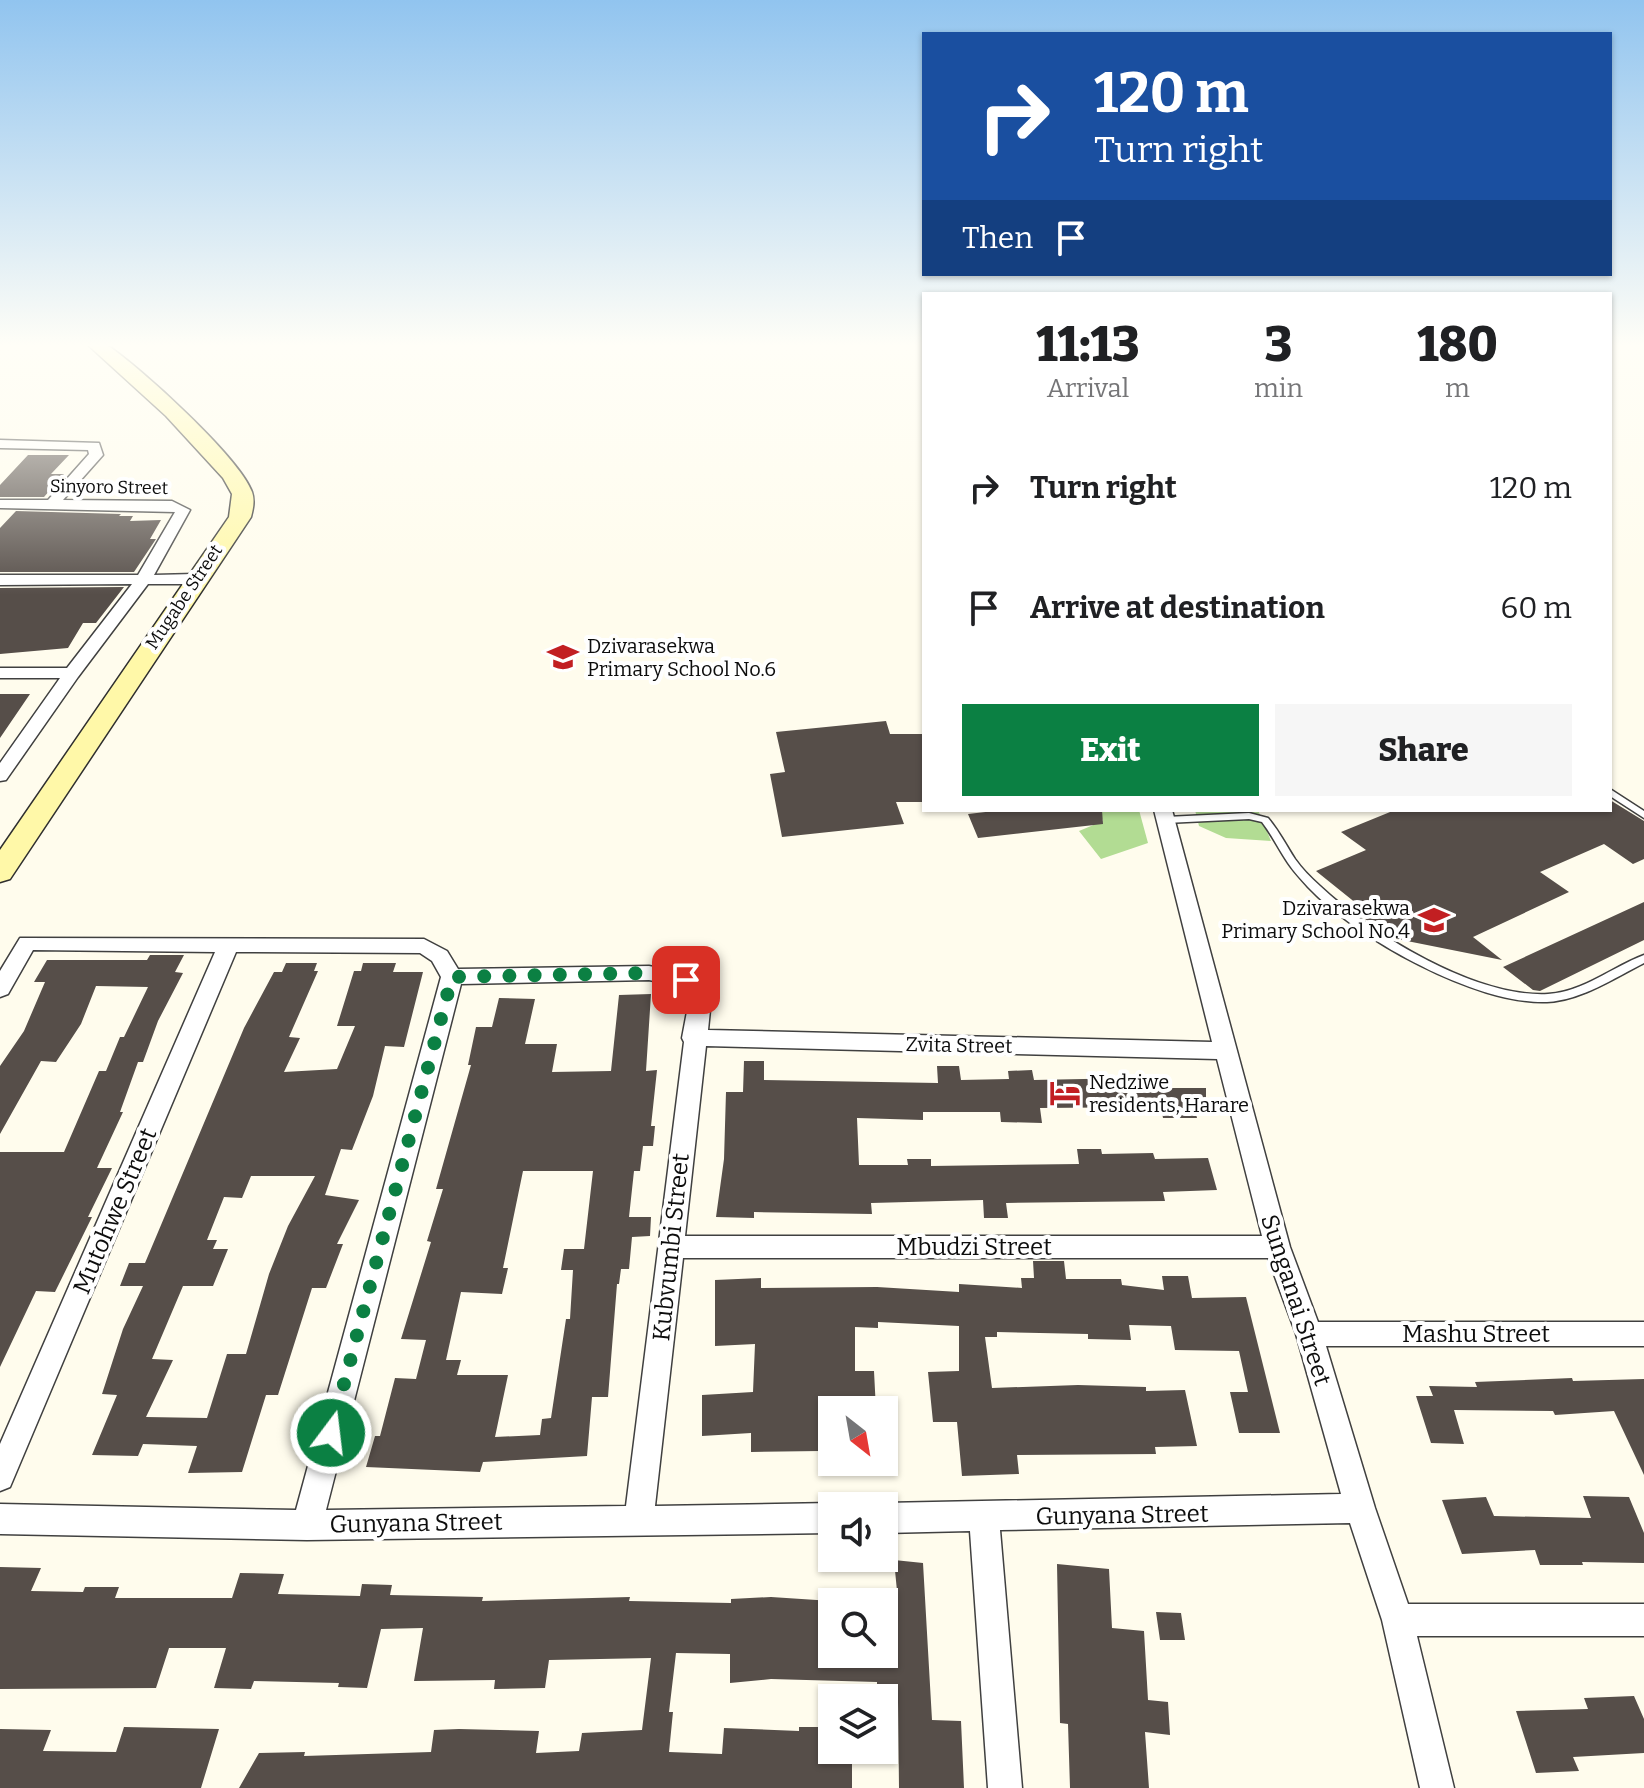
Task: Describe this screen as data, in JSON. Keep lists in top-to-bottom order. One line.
{"streets":{"street":["Sinyoro Street","Mugabe Street","Zvita Street","Mutohwe Street","Kubvumbi Street","Mbudzi Street","Sunganai Street","Mashu Street","Gunyana Street"]},"crossings":[["Zvita Street","Kubvumbi Street"],["Zvita Street","Sunganai Street"],["Kubvumbi Street","Mbudzi Street"],["Kubvumbi Street","Gunyana Street"],["Mbudzi Street","Sunganai Street"],["Sunganai Street","Mashu Street"],["Sunganai Street","Gunyana Street"]],"places":{"school or university":["Dzivarasekwa Primary School No.6","Dzivarasekwa Primary School No.4"],"hotel":["Nedziwe residents, Harare"]},"north":"bottom right","page":{"turn":["120 m","Turn right"],"then":"Then","eta":["11:13","Arrival","3","min","180","m"],"list":[{"name":"Turn right","value":"120 m"},{"name":"Arrive at destination","value":"60 m"}],"buttons":["Exit","Share"]}}
